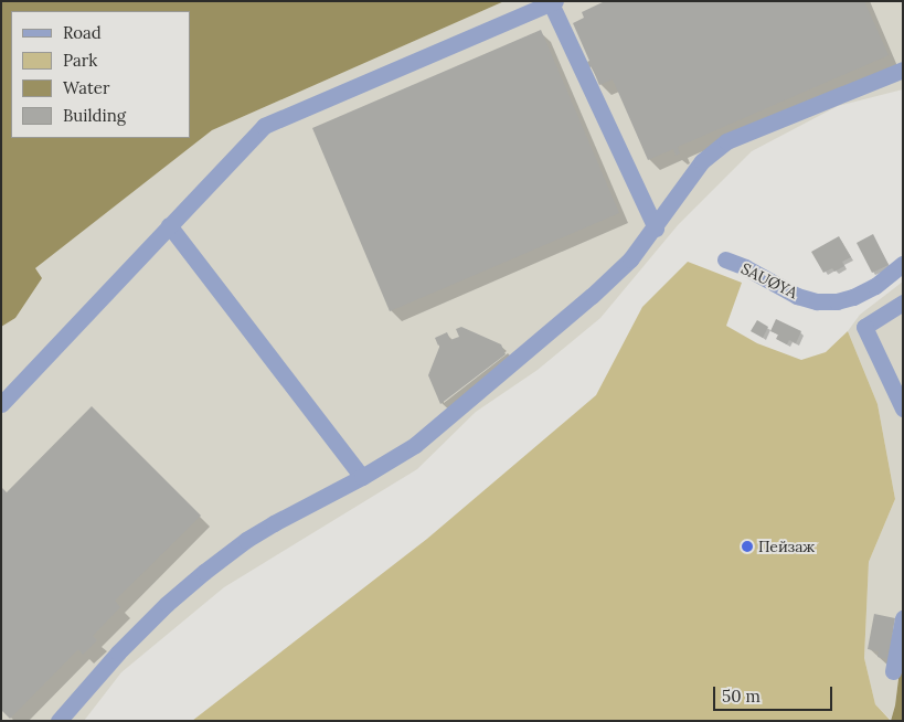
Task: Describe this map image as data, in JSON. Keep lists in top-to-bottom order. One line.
{"streets":{"street":["SAUØYA"]},"places":["Пейзаж"],"legend":["Road","Park","Water","Building"],"scale_bar":"50 m"}
